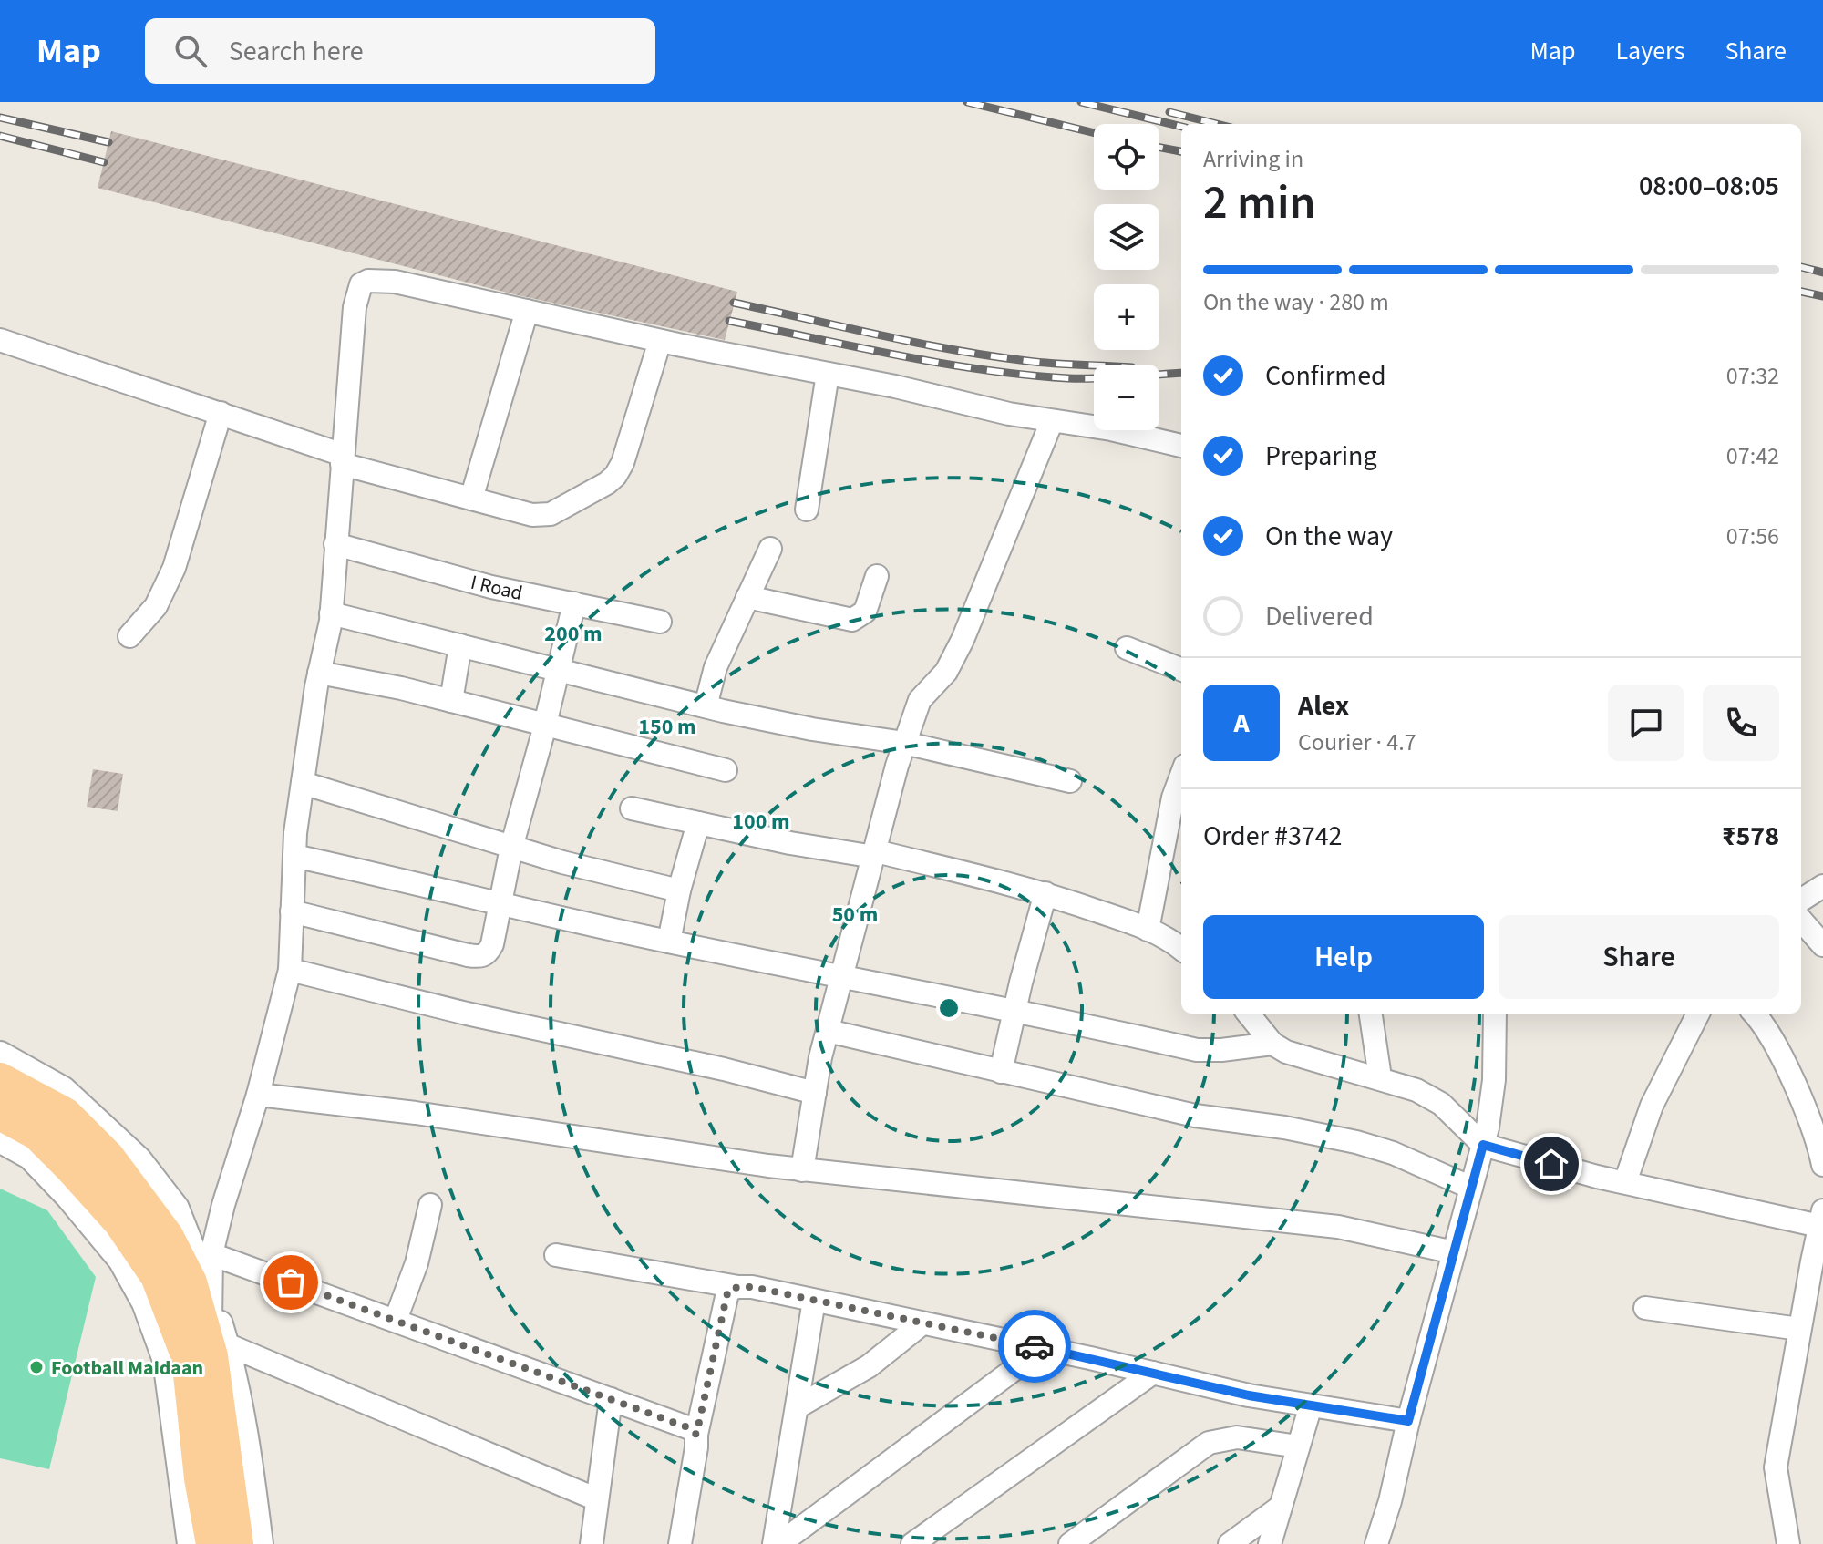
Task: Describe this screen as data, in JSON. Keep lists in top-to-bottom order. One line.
{"streets":{"street":["I Road"]},"places":["Football Maidaan"],"page":{"header":"Map","search":"Search here","nav":["Map","Layers","Share"],"map_buttons":["+","−"],"heading":["2 min","Arriving in","08:00–08:05"],"panel":["Alex","Courier · 4.7","Order #3742","₹578"],"bar":"On the way · 280 m","list":[["Confirmed","07:32"],["Preparing","07:42"],["On the way","07:56"],"Delivered"],"round":"A","buttons":["Help","Share"]},"rings":["200 m","150 m","100 m","50 m"]}
